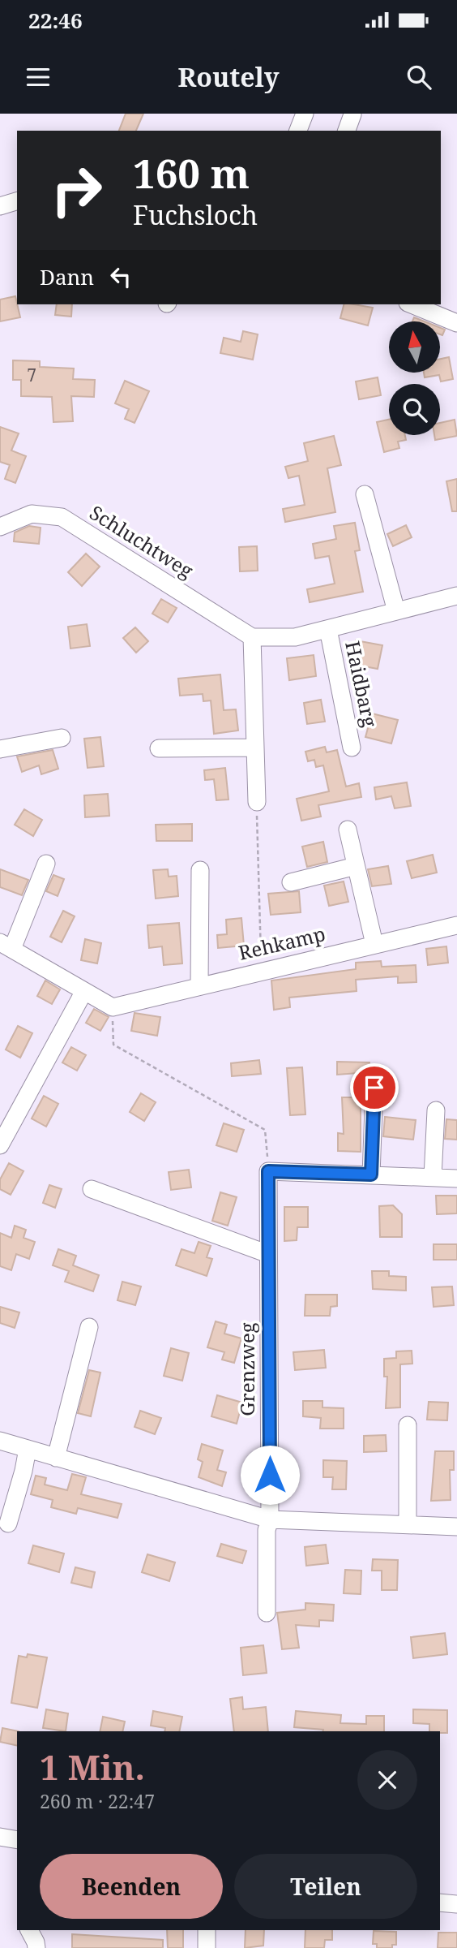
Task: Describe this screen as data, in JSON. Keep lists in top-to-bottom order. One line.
{"streets":{"street":["Schluchtweg","Haidbarg","Rehkamp","Grenzweg"]},"crossings":[["Schluchtweg","Haidbarg"]],"house_numbers":["7"],"north":"top","page":{"status":"22:46","header":"Routely","turn":["160 m","Fuchsloch"],"then":"Dann","heading":["1 Min.","260 m · 22:47"],"buttons":["Beenden","Teilen"]}}
